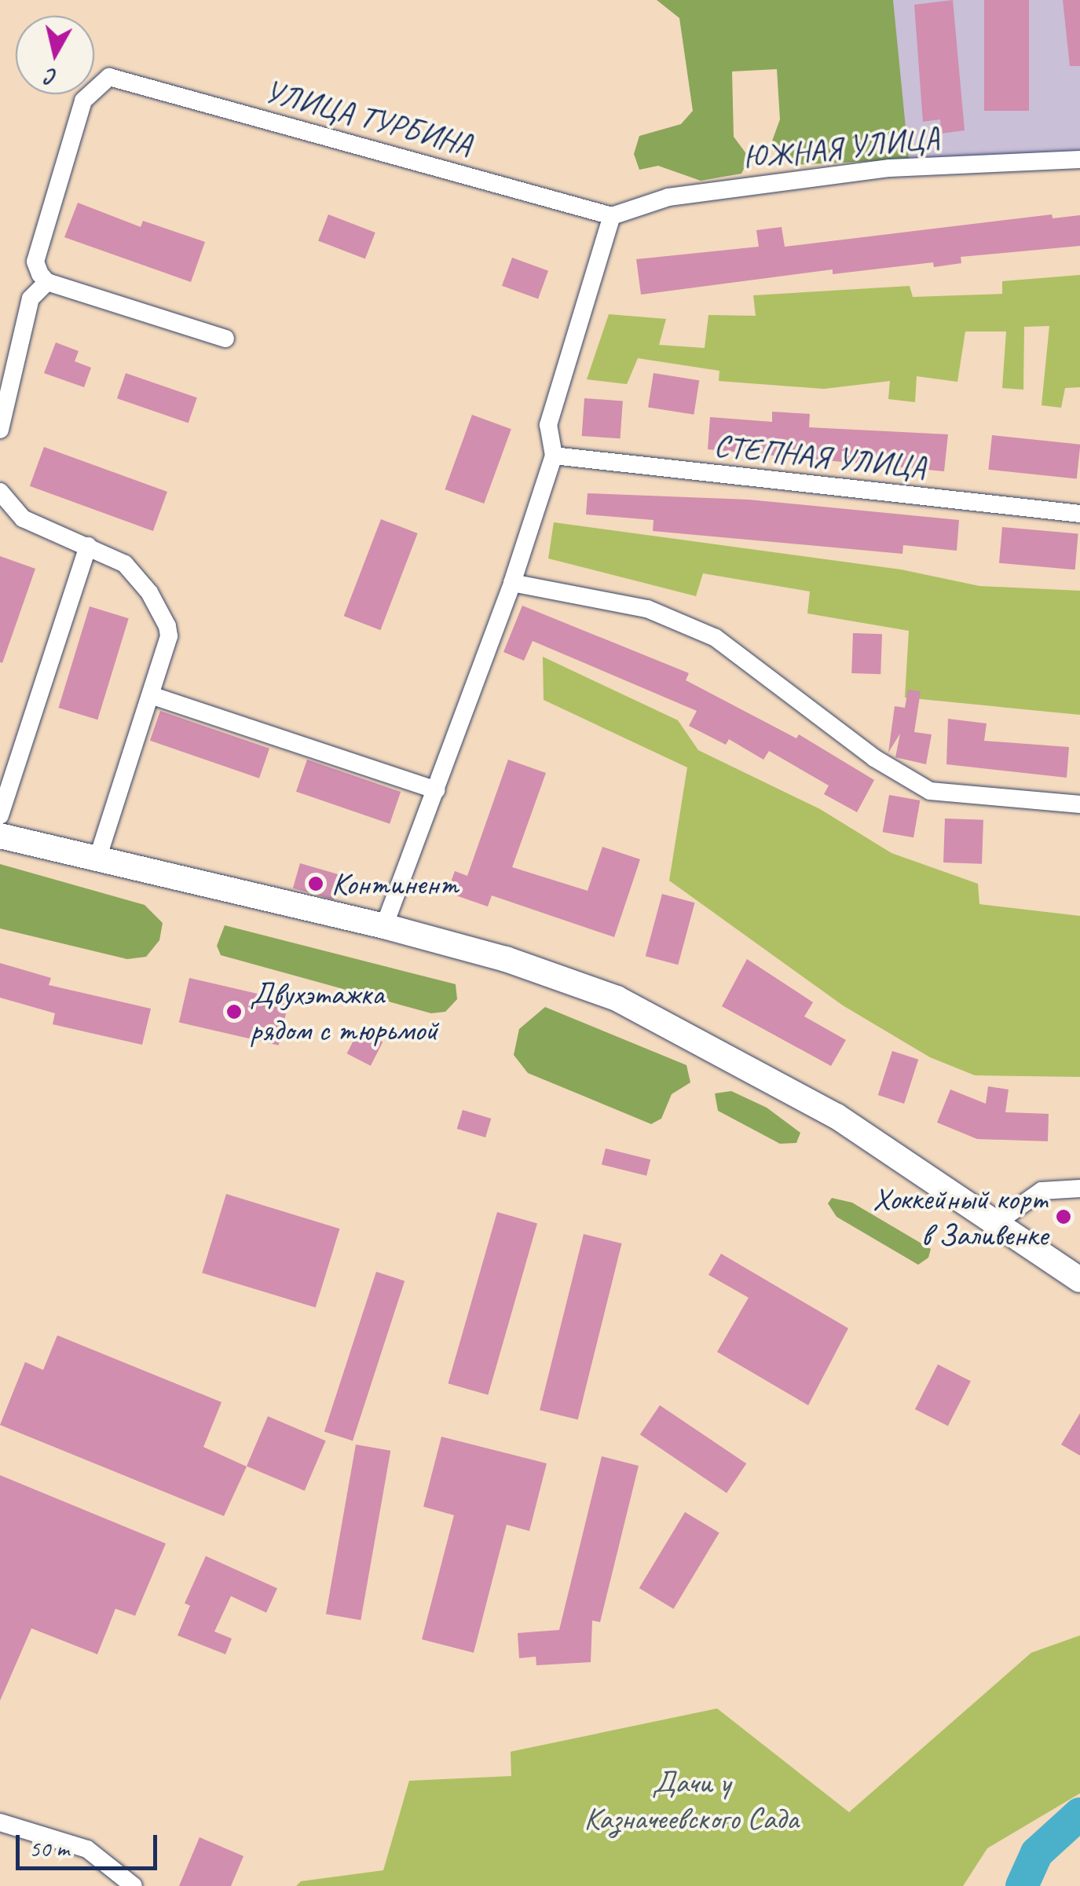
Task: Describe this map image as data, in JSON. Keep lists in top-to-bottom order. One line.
{"streets":{"street":["УЛИЦА ТУРБИНА","ЮЖНАЯ УЛИЦА","СТЕПНАЯ УЛИЦА"]},"crossings":[["УЛИЦА ТУРБИНА","ЮЖНАЯ УЛИЦА"]],"parks":["Дачи у Казначеевского Сада"],"places":["Континент","Двухэтажка рядом с тюрьмой","Хоккейный корт в Заливенке"],"scale_bar":"50 m","north":"bottom"}
